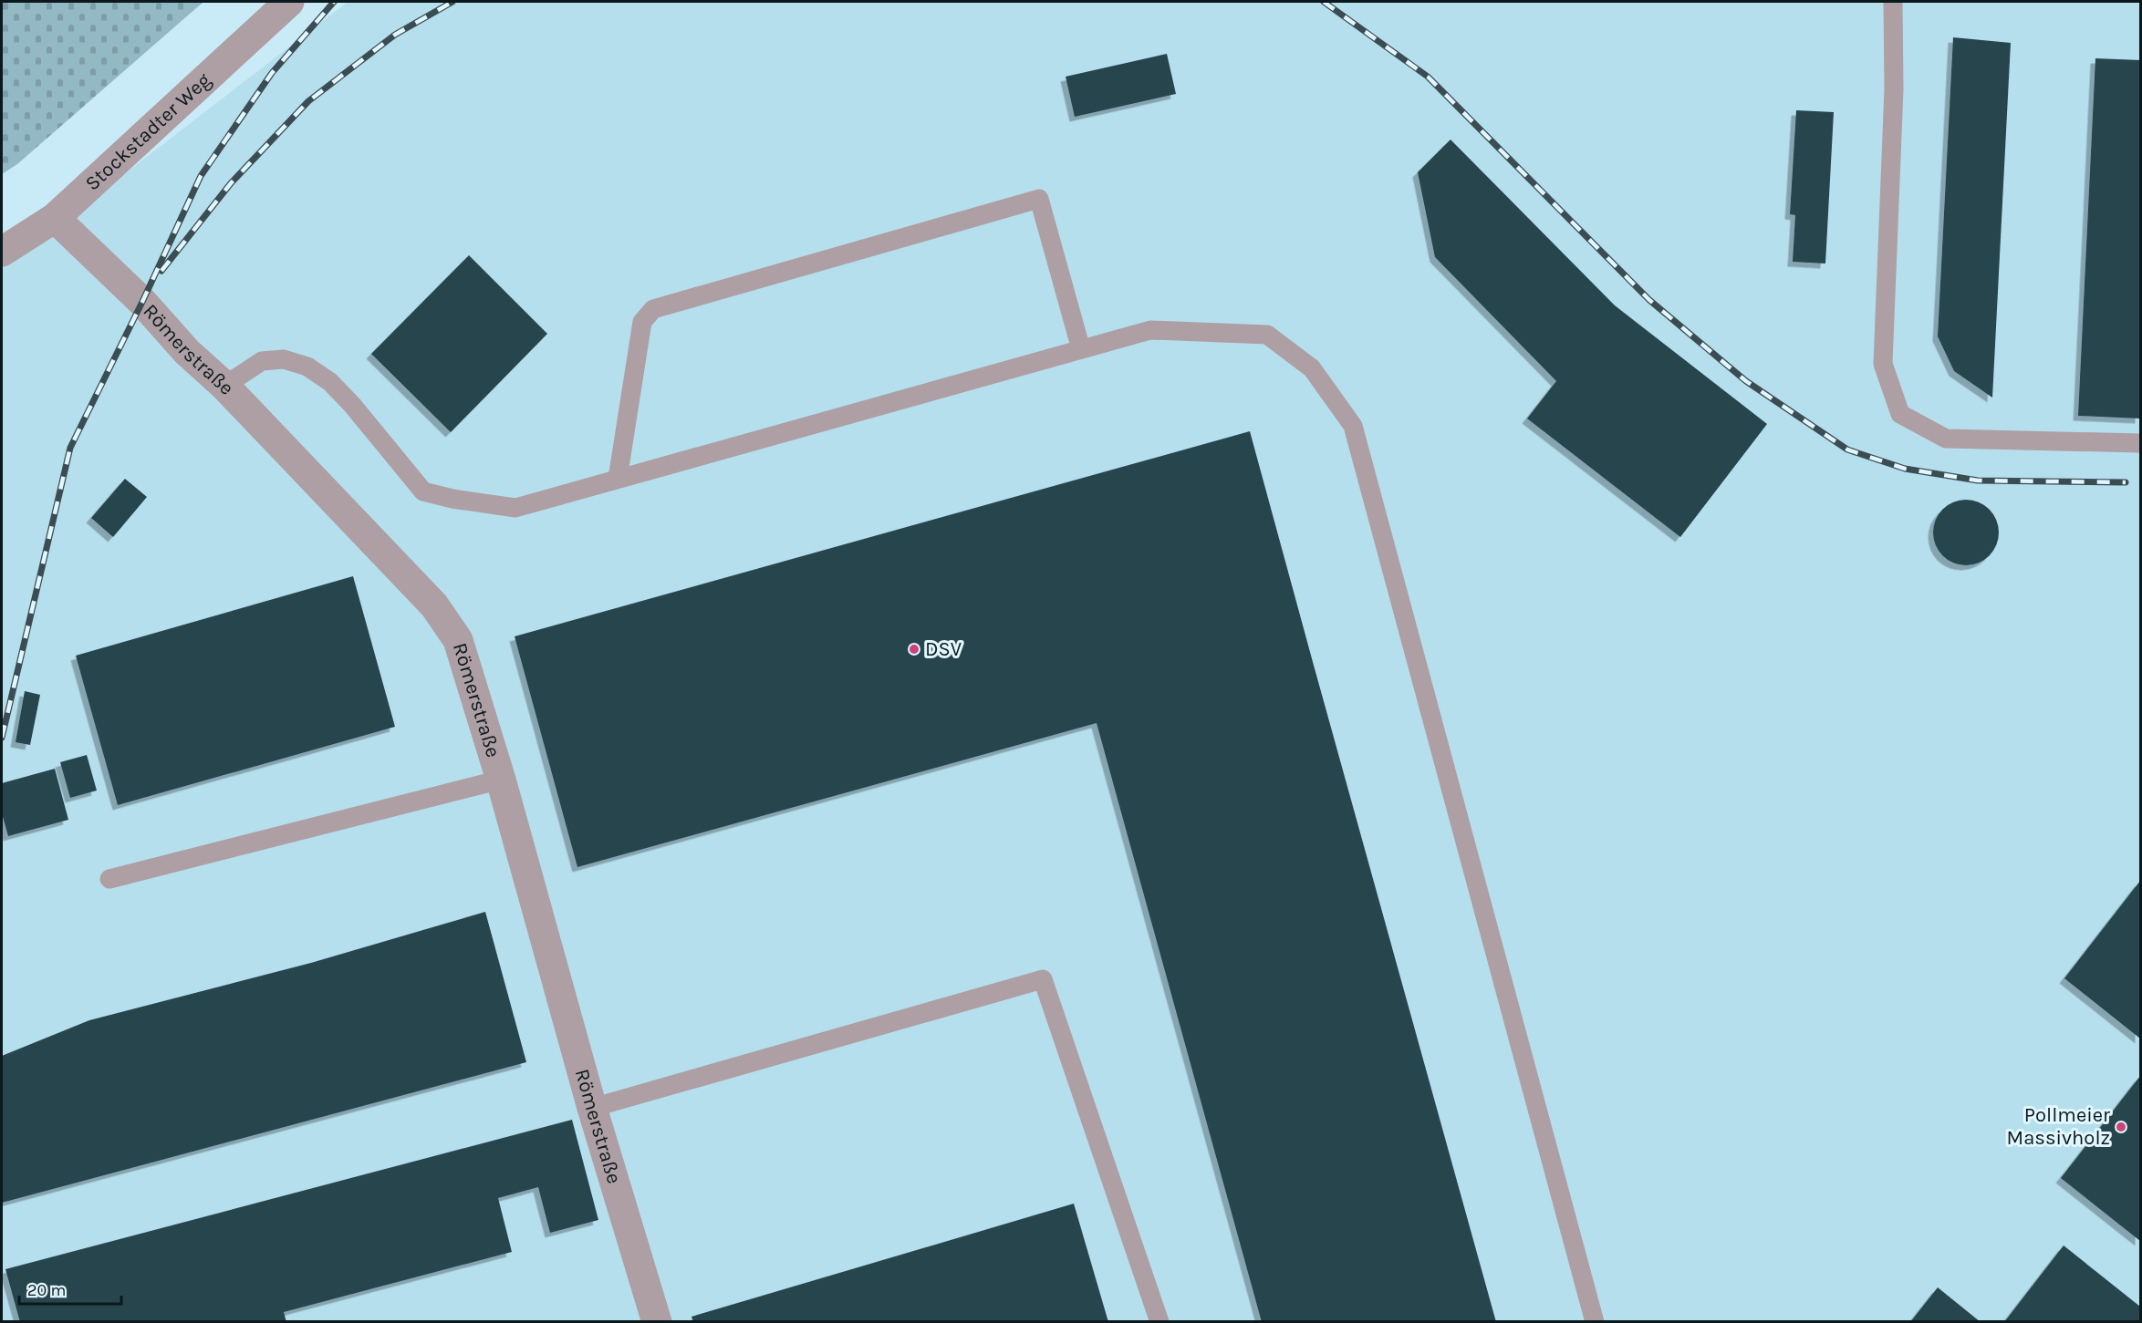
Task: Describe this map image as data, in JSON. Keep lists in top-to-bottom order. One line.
{"streets":{"street":["Stockstadter Weg","Römerstraße"]},"crossings":[["Stockstadter Weg","Römerstraße"]],"places":["DSV","Pollmeier Massivholz"],"scale_bar":"20 m"}
